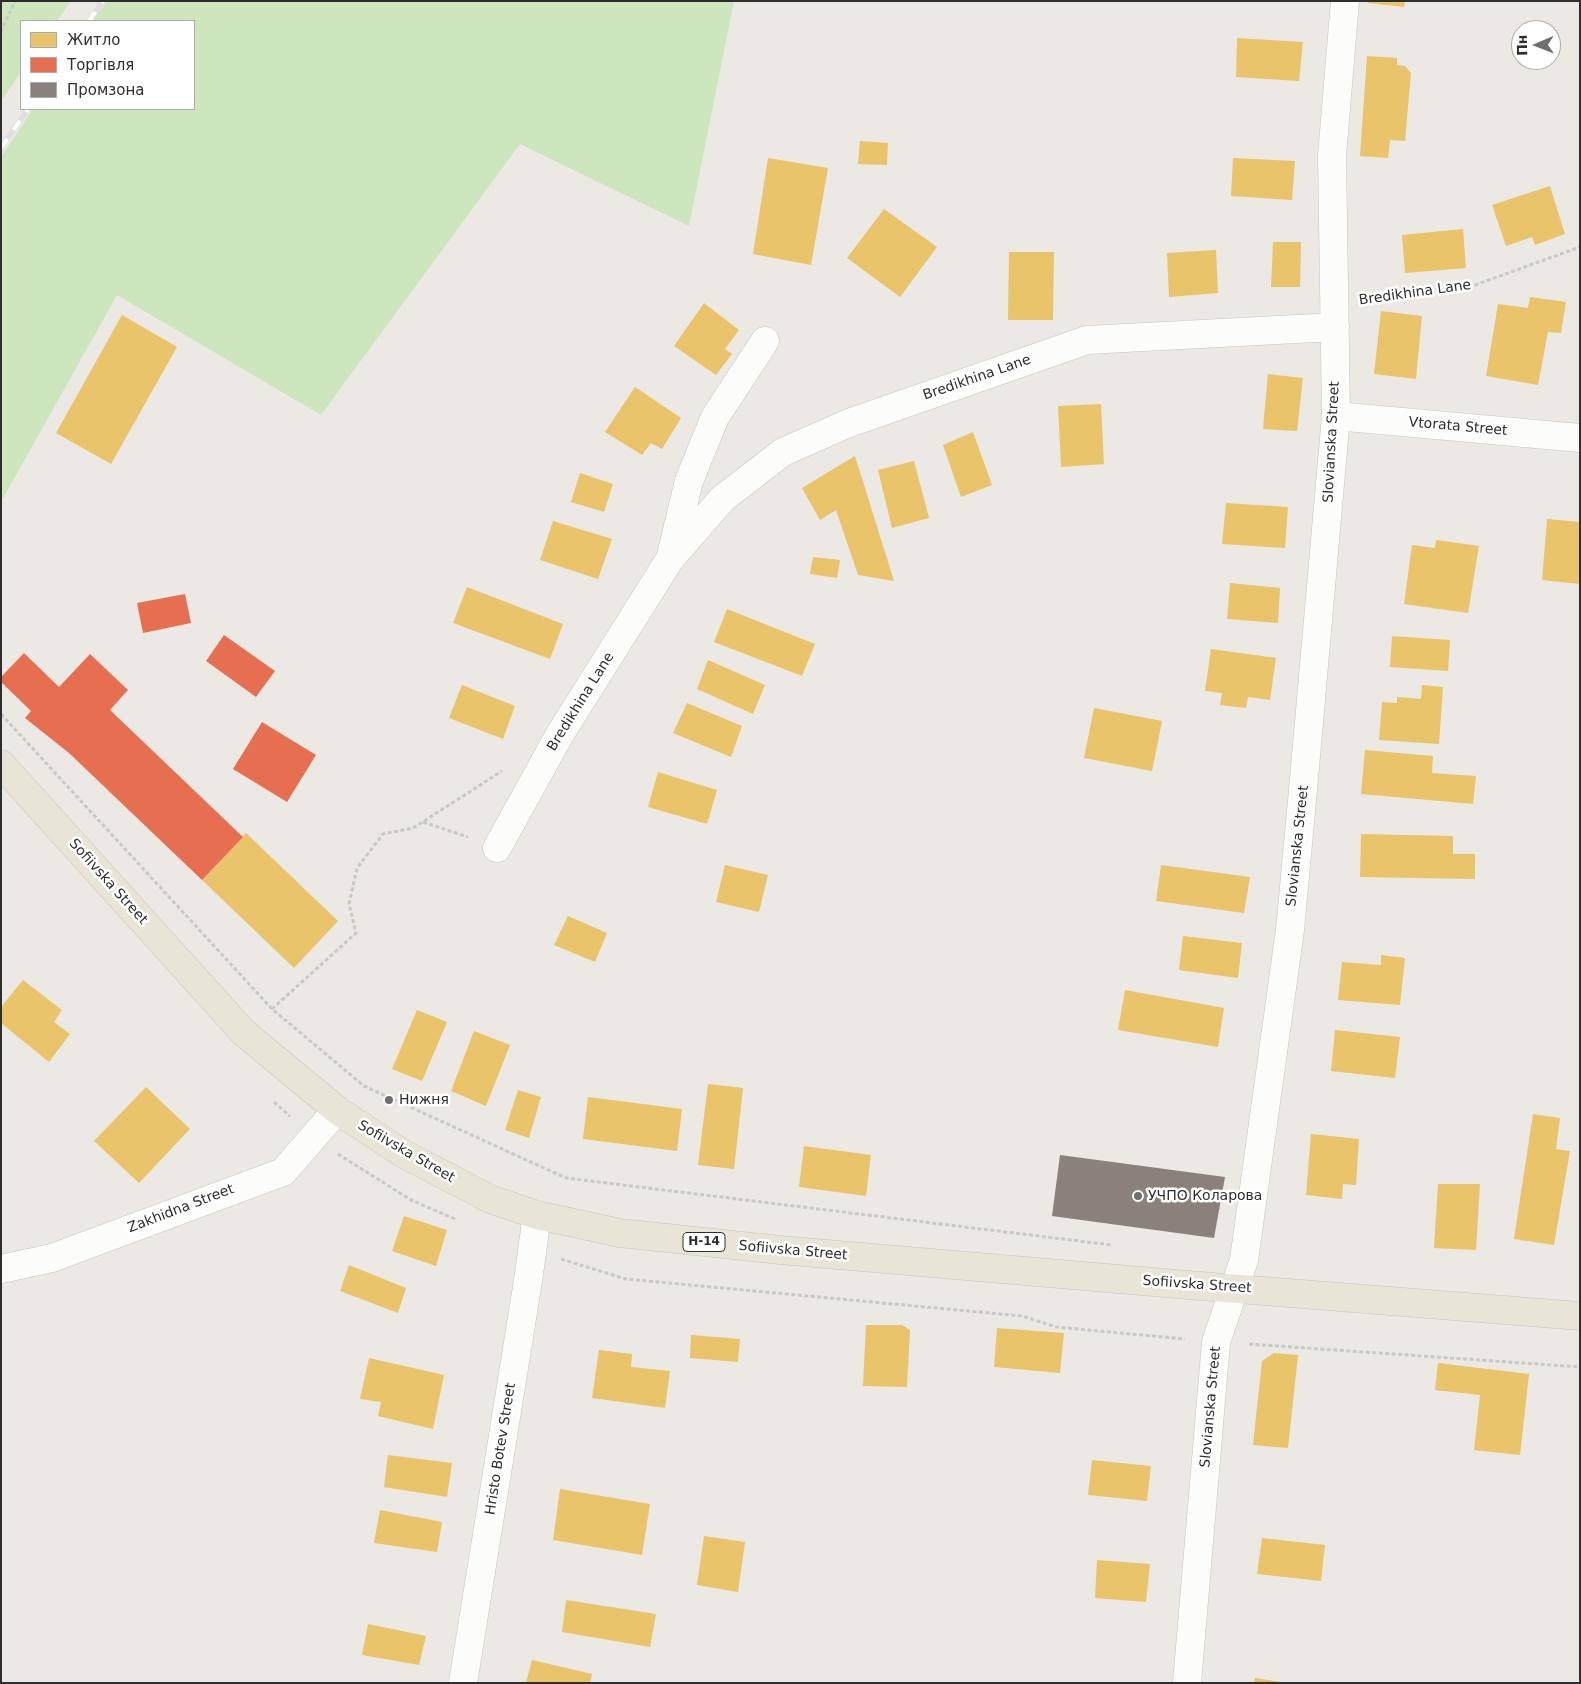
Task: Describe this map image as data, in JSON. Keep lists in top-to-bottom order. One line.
{"streets":{"main road":["Sofiivska Street","Н-14"],"street":["Bredikhina Lane","Vtorata Street","Slovianska Street","Zakhidna Street","Hristo Botev Street"]},"crossings":[["Bredikhina Lane","Slovianska Street"],["Vtorata Street","Slovianska Street"],["Slovianska Street","Sofiivska Street"],["Sofiivska Street","Zakhidna Street"],["Sofiivska Street","Hristo Botev Street"]],"places":["Нижня","УЧПО Коларова"],"legend":["Житло","Торгівля","Промзона"],"north":"left"}
